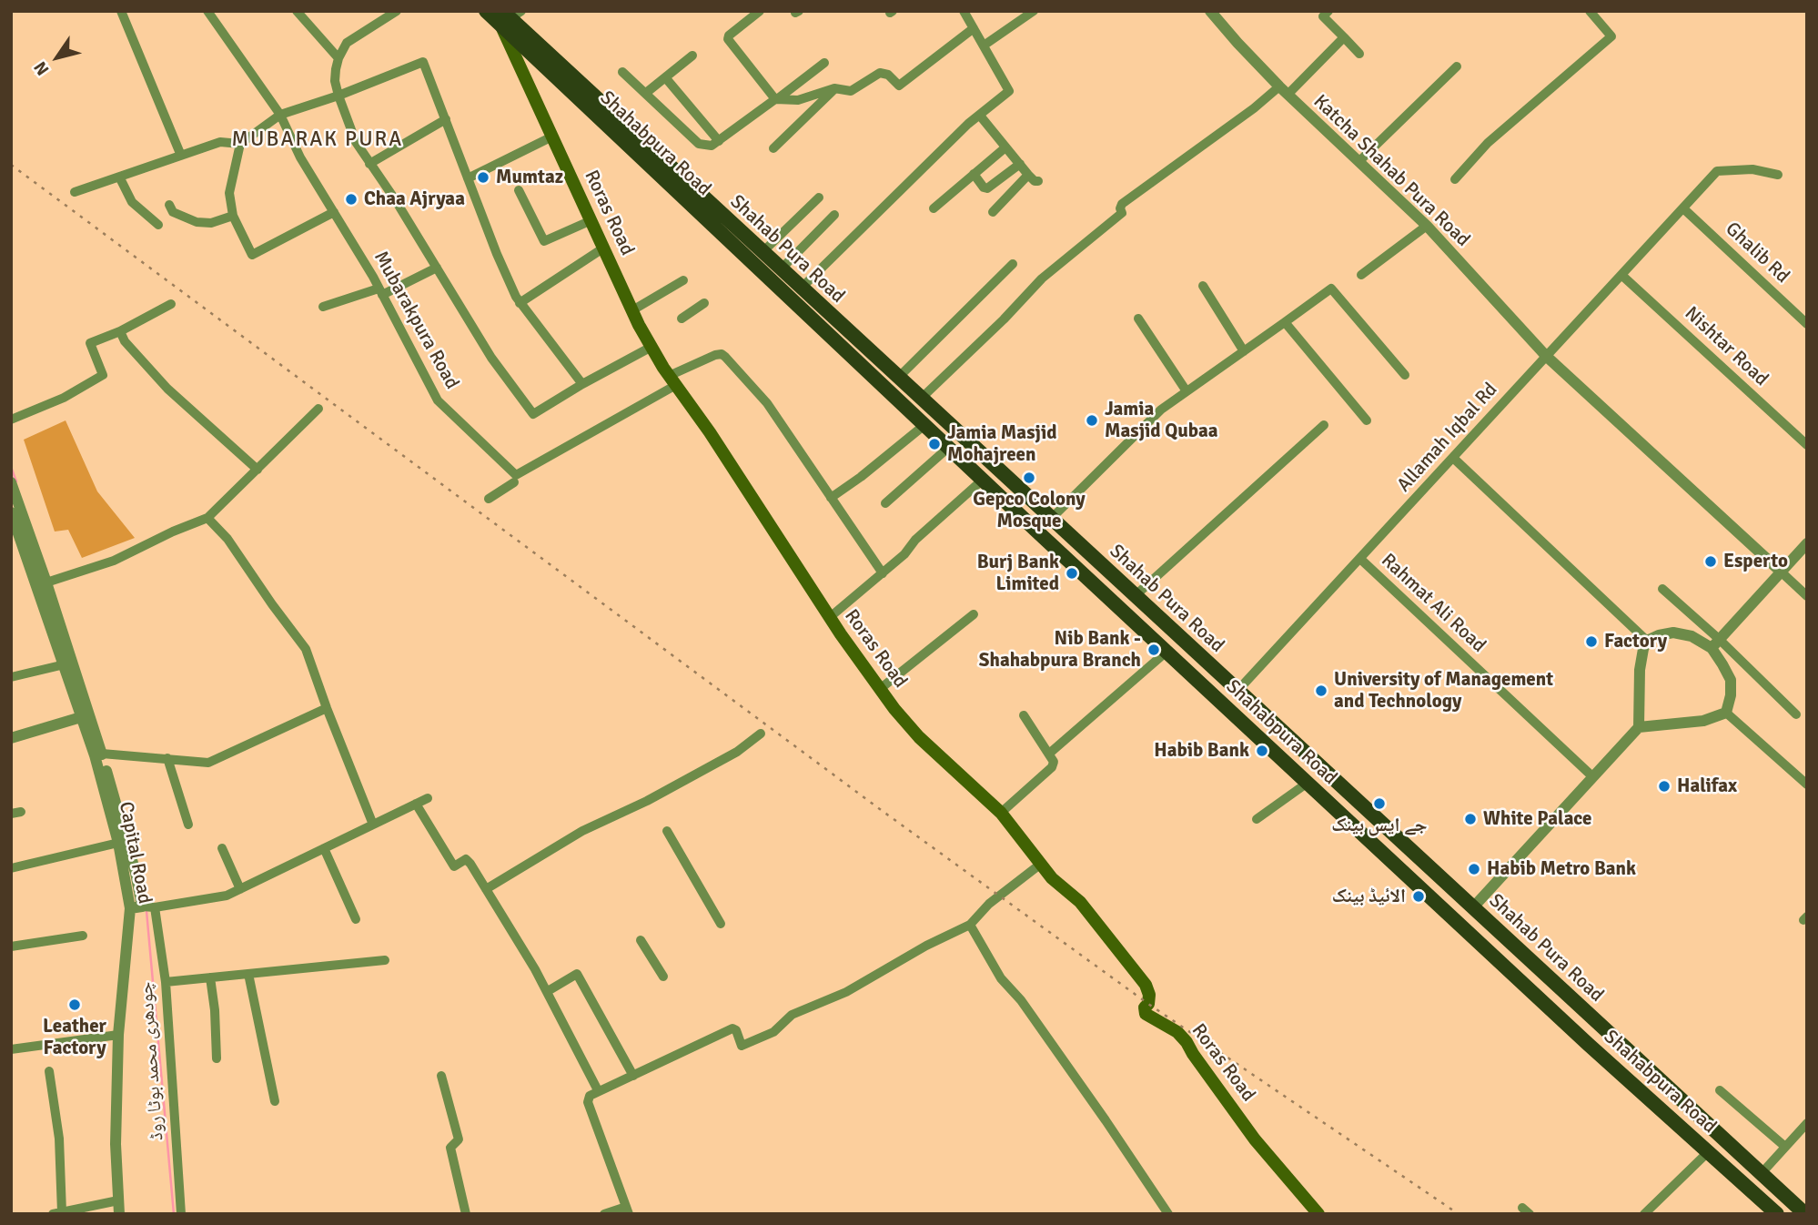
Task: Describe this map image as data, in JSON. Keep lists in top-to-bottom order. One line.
{"streets":{"main road":["Shahabpura Road","Roras Road","Shahab Pura Road"],"street":["Katcha Shahab Pura Road","Ghalib Rd","Mubarakpura Road","Nishtar Road","Allamah Iqbal Rd","Rahmat Ali Road","Capital Road","چودھری محمد بوٹا روڈ"]},"crossings":[["Shahabpura Road","Roras Road"],["Shahabpura Road","Shahab Pura Road"],["Katcha Shahab Pura Road","Allamah Iqbal Rd"],["Roras Road","Shahab Pura Road"],["Roras Road","Mubarakpura Road"],["Shahab Pura Road","Allamah Iqbal Rd"],["Ghalib Rd","Allamah Iqbal Rd"],["Nishtar Road","Allamah Iqbal Rd"],["Allamah Iqbal Rd","Rahmat Ali Road"]],"districts":["MUBARAK PURA"],"places":["Mumtaz","Chaa Ajryaa","Jamia Masjid Qubaa","Jamia Masjid Mohajreen","Gepco Colony Mosque","Esperto","Burj Bank Limited","Factory","Nib Bank - Shahabpura Branch","University of Management and Technology","Habib Bank","Halifax","جے ایس بینک","White Palace","Habib Metro Bank","الائیڈ بینک","Leather Factory"],"north":"bottom left"}
